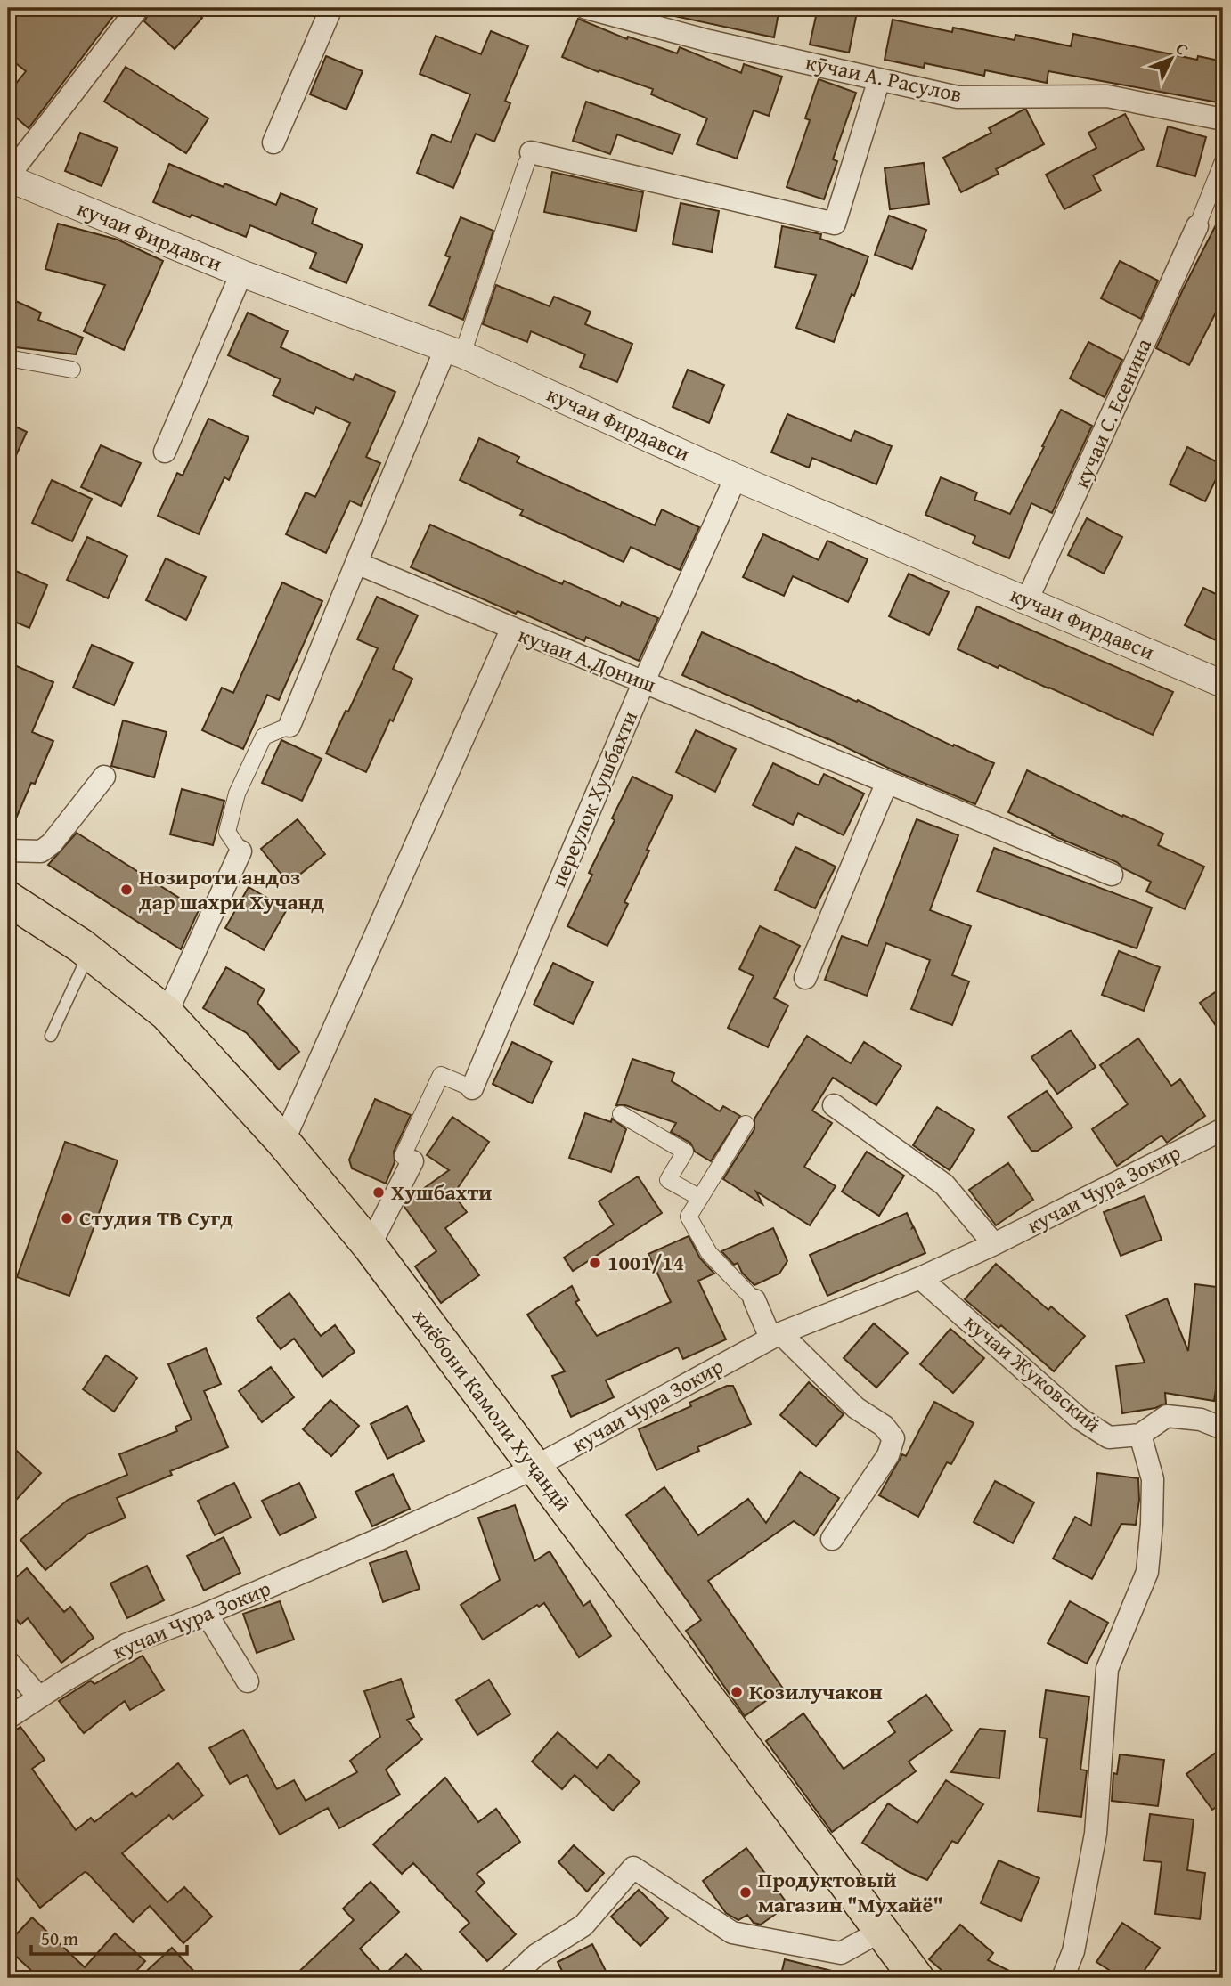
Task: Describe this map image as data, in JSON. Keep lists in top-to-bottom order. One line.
{"streets":{"main road":["хиёбони Камоли Хуҷандӣ"],"street":["кӯчаи А. Расулов","кучаи Фирдавси","кучаи С. Есенина","кучаи А.Дониш","переулок Хушбахти","кучаи Чура Зокир","кучаи Жуковский"]},"crossings":[["кучаи Фирдавси","кучаи С. Есенина"],["кучаи Фирдавси","переулок Хушбахти"],["кучаи А.Дониш","переулок Хушбахти"],["кучаи А.Дониш","хиёбони Камоли Хуҷандӣ"],["кучаи Чура Зокир","кучаи Жуковский"],["кучаи Чура Зокир","хиёбони Камоли Хуҷандӣ"]],"places":["Нозироти андоз дар шахри Хучанд","Хушбахти","Студия ТВ Сугд","1001/14","Козилучакон","Продуктовый магазин \"Мухайё\""],"scale_bar":"50 m","north":"top right"}
